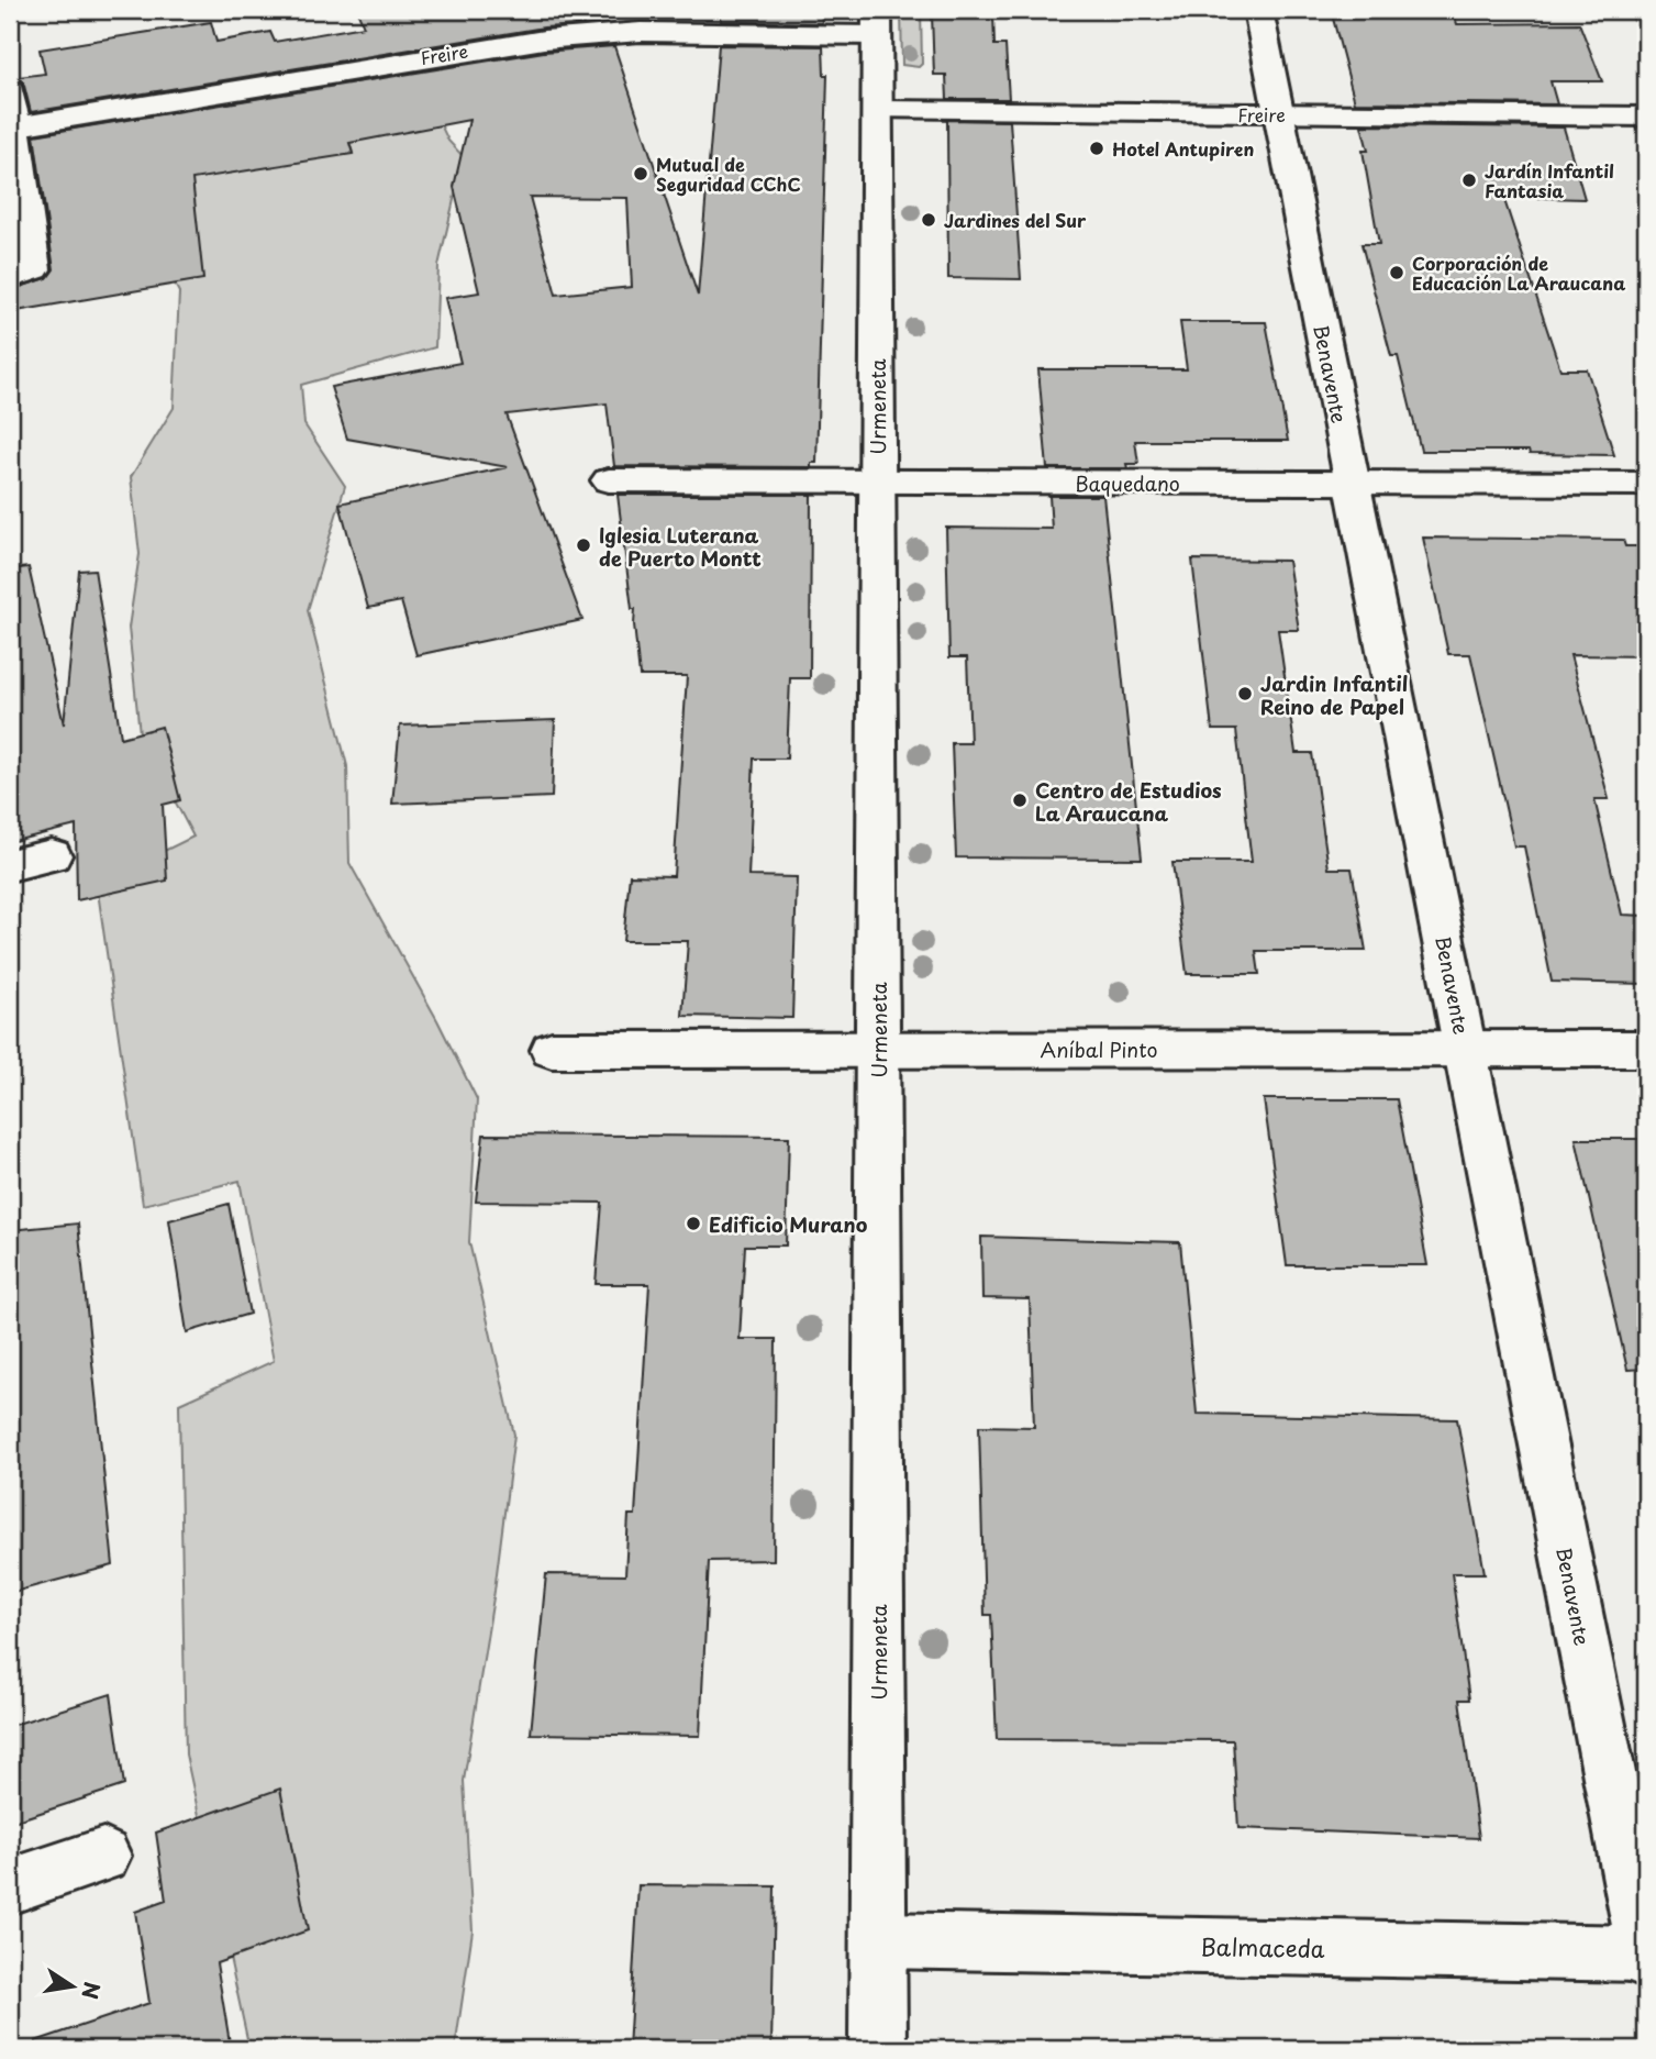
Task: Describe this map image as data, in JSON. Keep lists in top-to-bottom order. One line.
{"streets":{"street":["Freire","Benavente","Urmeneta","Baquedano","Aníbal Pinto","Balmaceda"]},"crossings":[["Freire","Benavente"],["Freire","Urmeneta"],["Benavente","Baquedano"],["Benavente","Aníbal Pinto"],["Benavente","Balmaceda"],["Urmeneta","Baquedano"],["Urmeneta","Aníbal Pinto"],["Urmeneta","Balmaceda"]],"places":["Hotel Antupiren","Mutual de Seguridad CChC","Jardín Infantil Fantasia","Jardines del Sur","Corporación de Educación La Araucana","Iglesia Luterana de Puerto Montt","Jardin Infantil Reino de Papel","Centro de Estudios La Araucana","Edificio Murano"],"north":"right"}
